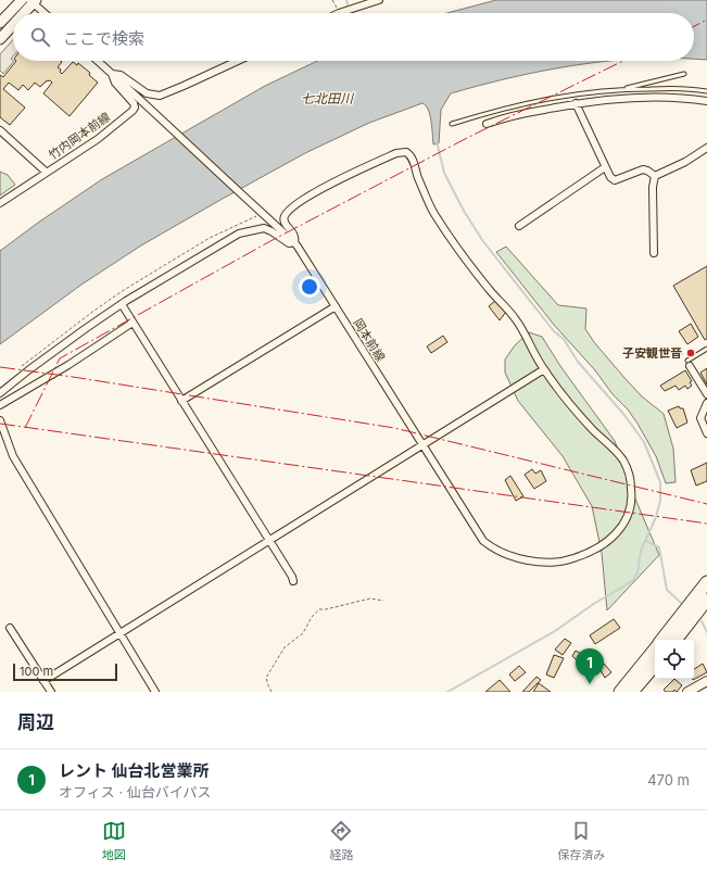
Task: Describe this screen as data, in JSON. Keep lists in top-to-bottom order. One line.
{"streets":{"street":["竹内岡本前線","岡本前線"]},"water":["七北田川"],"places":["子安観世音"],"scale_bar":"100 m","page":{"search":"ここで検索","pins":"1","scale":"100 m","heading":"周辺","list":[{"mark":"1","name":"レント 仙台北営業所","note":"オフィス · 仙台バイパス","value":"470 m"}],"nav":["地図","経路","保存済み"]}}
